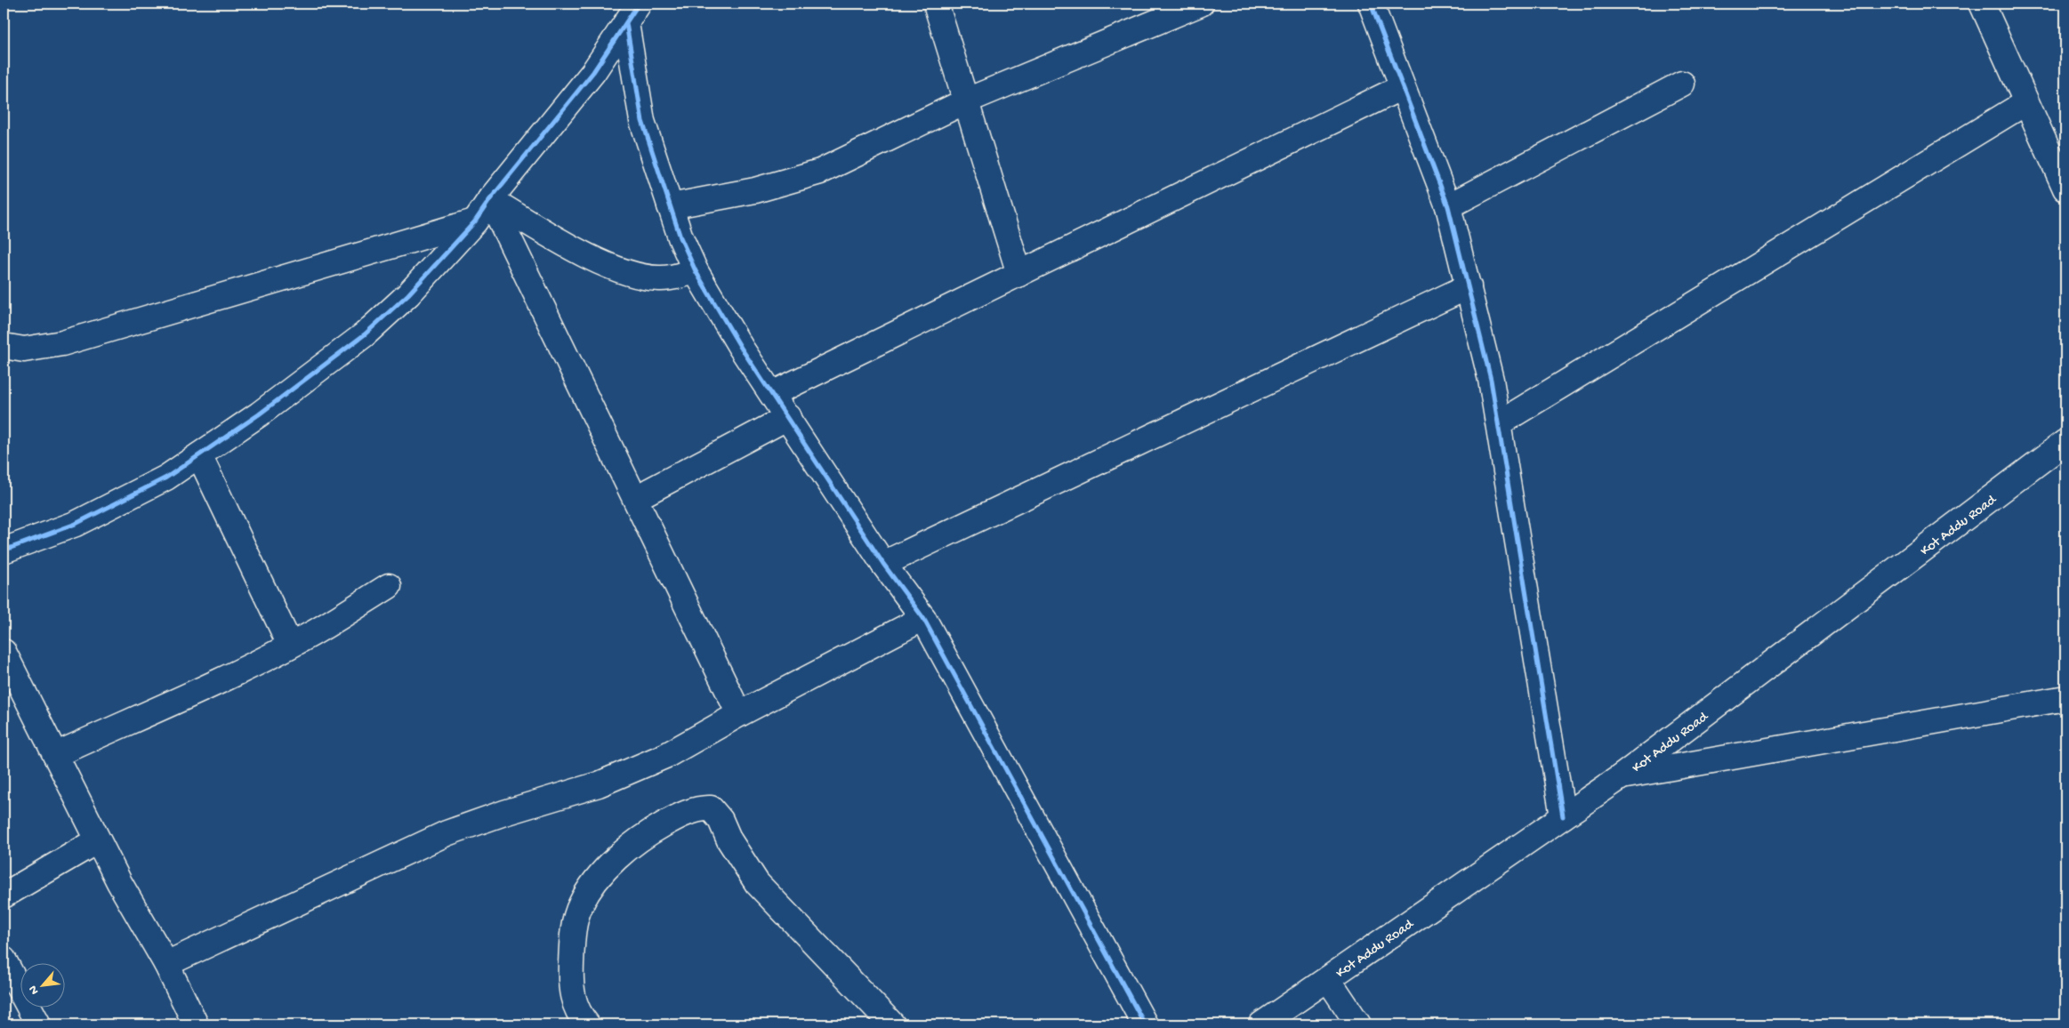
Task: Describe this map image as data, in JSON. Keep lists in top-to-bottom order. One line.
{"streets":{"street":["Kot Addu Road"]},"north":"bottom left"}
